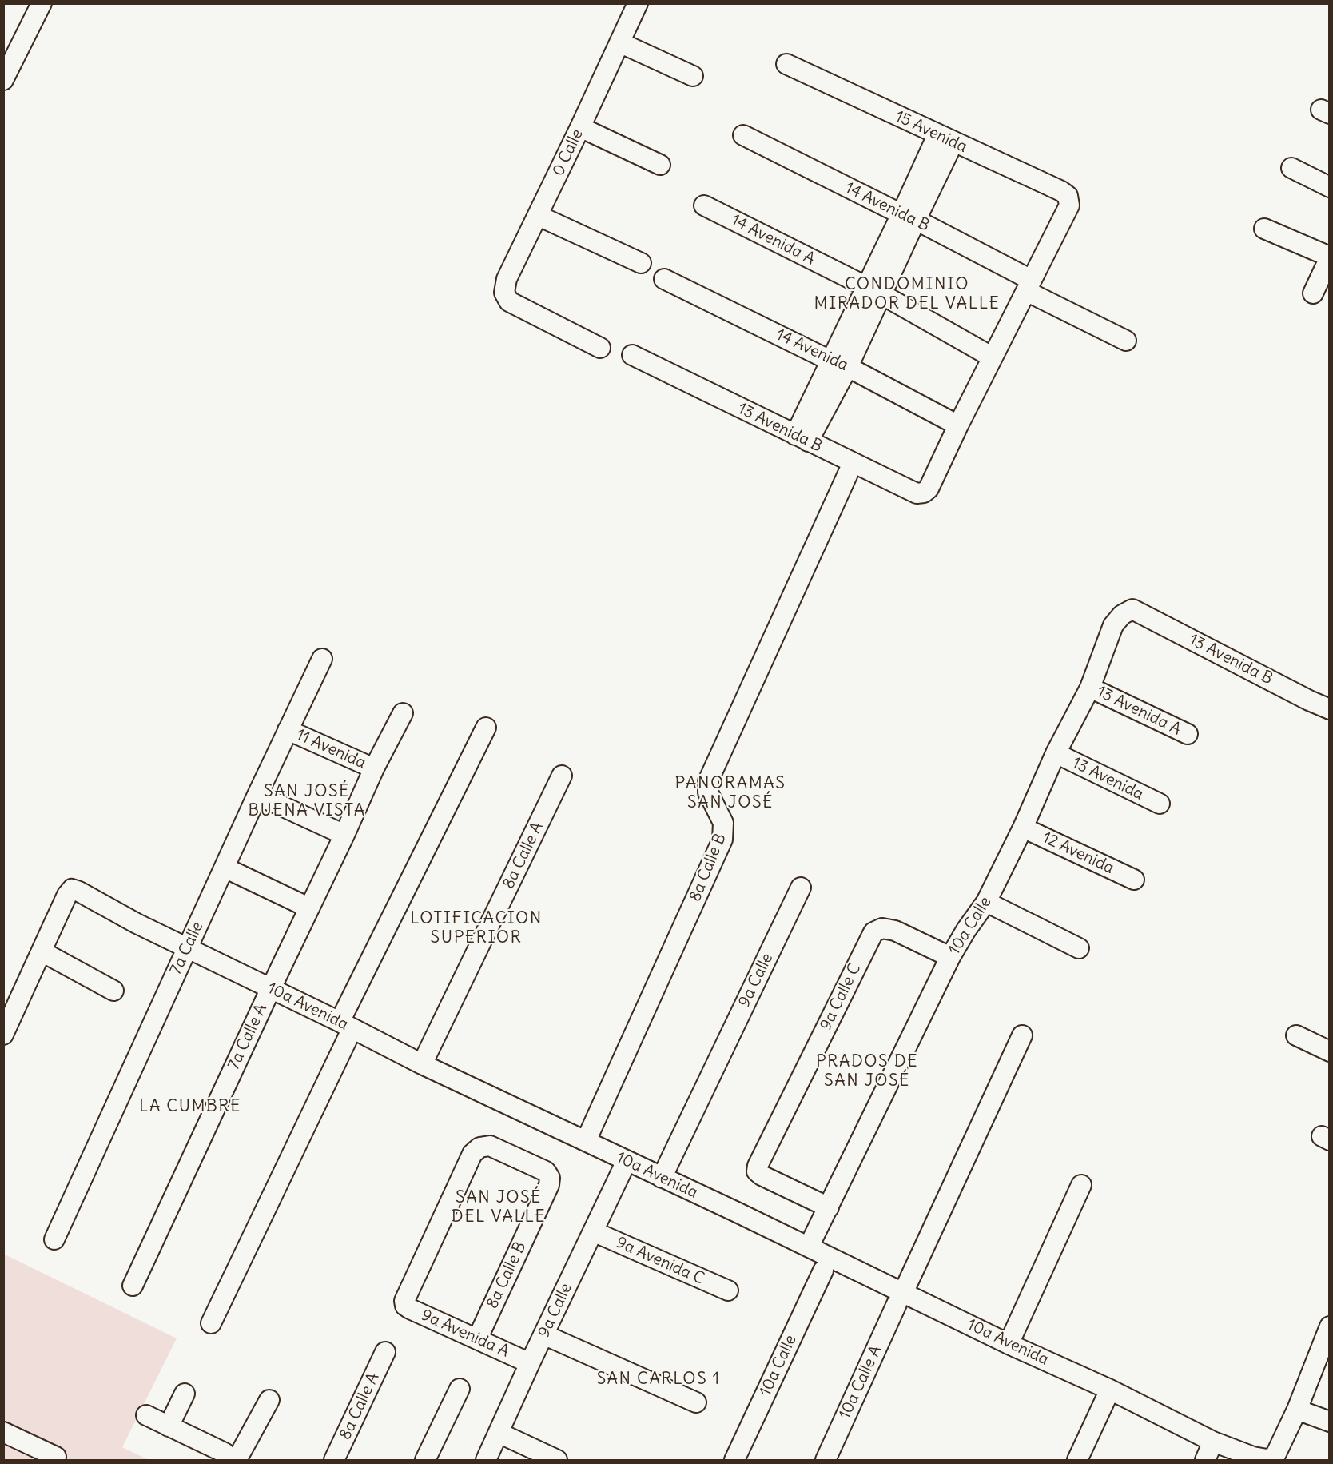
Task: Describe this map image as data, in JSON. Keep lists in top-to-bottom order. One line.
{"streets":{"street":["15 Avenida","0 Calle","14 Avenida B","14 Avenida A","14 Avenida","13 Avenida B","13 Avenida A","11 Avenida","13 Avenida","12 Avenida","8a Calle A","8a Calle B","10a Calle","7a Calle","9a Calle","9a Calle C","10a Avenida","7a Calle A","9a Avenida C","9a Avenida A","10a Calle A"]},"crossings":[["15 Avenida","14 Avenida B"],["14 Avenida","13 Avenida B"],["13 Avenida B","8a Calle B"],["13 Avenida B","10a Calle"],["13 Avenida A","10a Calle"],["11 Avenida","7a Calle"],["11 Avenida","7a Calle A"],["13 Avenida","10a Calle"],["12 Avenida","10a Calle"],["8a Calle A","10a Avenida"],["8a Calle B","10a Avenida"],["8a Calle B","9a Avenida A"],["10a Calle","9a Calle C"],["10a Calle","10a Avenida"],["7a Calle","10a Avenida"],["9a Calle","10a Avenida"],["9a Calle","9a Avenida C"],["9a Calle","9a Avenida A"],["10a Avenida","7a Calle A"],["10a Avenida","10a Calle A"]],"districts":["CONDOMINIO MIRADOR DEL VALLE","PANORAMAS SAN JOSÉ","SAN JOSÉ BUENA VISTA","LOTIFICACION SUPERIOR","PRADOS DE SAN JOSÉ","LA CUMBRE","SAN JOSÉ DEL VALLE","SAN CARLOS 1"]}
